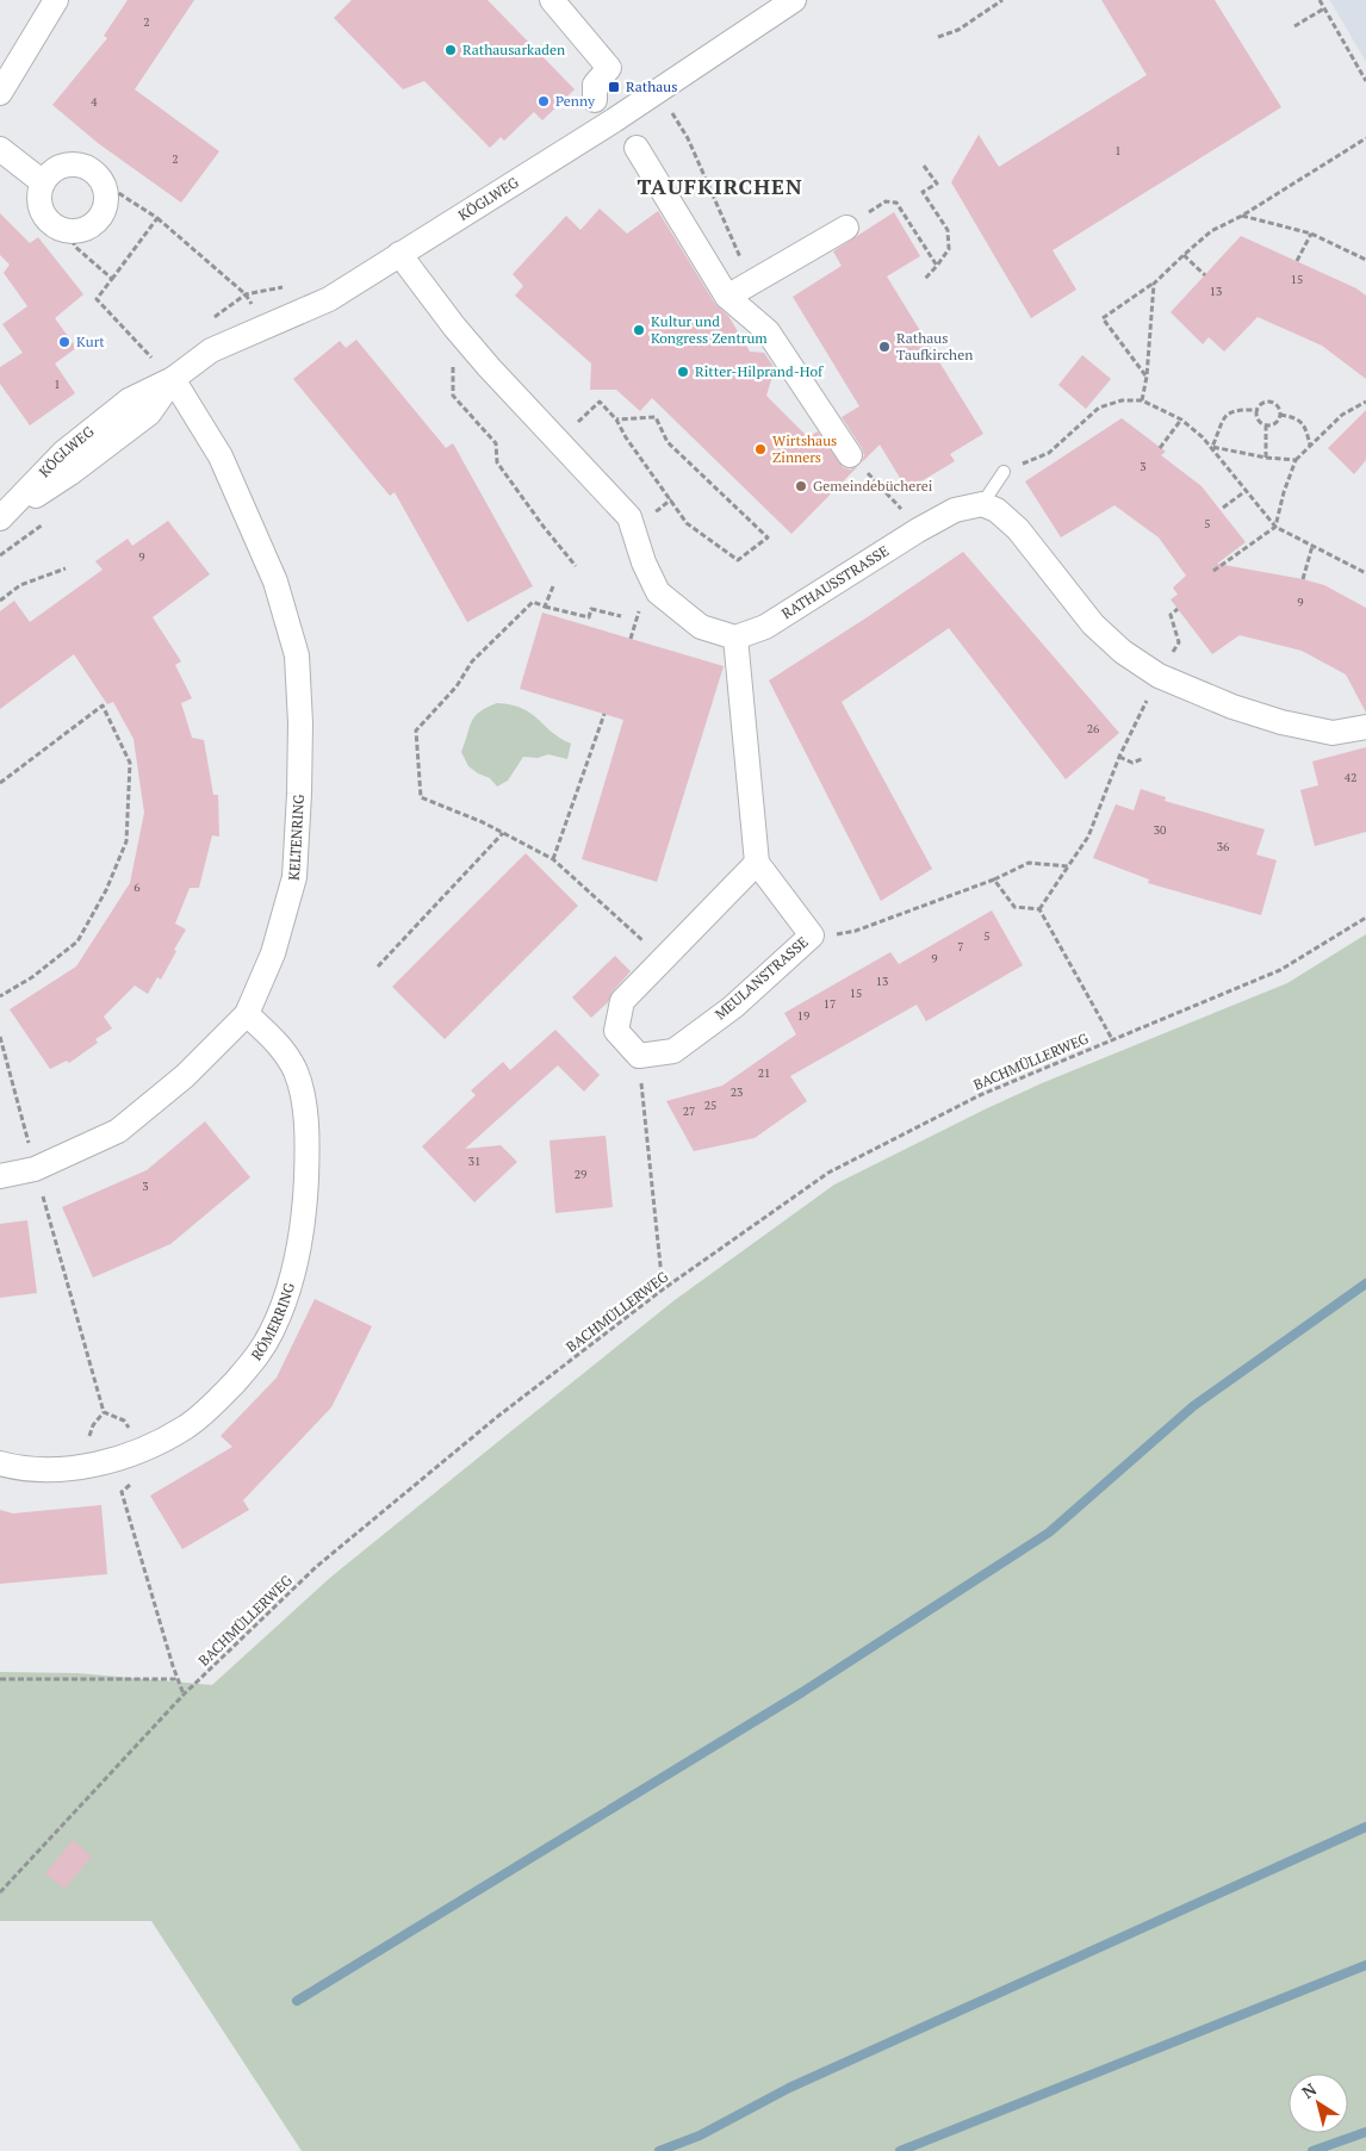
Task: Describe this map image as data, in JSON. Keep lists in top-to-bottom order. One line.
{"streets":{"street":["KÖGLWEG","RATHAUSSTRASSE","KELTENRING","MEULANSTRASSE","RÖMERRING"],"path":["BACHMÜLLERWEG"]},"crossings":[["KÖGLWEG","KELTENRING"],["KELTENRING","RÖMERRING"]],"districts":["TAUFKIRCHEN"],"places":{"other":["Rathausarkaden","Penny","Kultur und Kongress Zentrum","Kurt","Rathaus Taufkirchen","Ritter-Hilprand-Hof","Wirtshaus Zinners","Gemeindebücherei"],"transit":["Rathaus"]},"house_numbers":["2","4","1","2","15","13","1","3","5","9","9","26","42","30","36","6","5","7","9","13","15","17","19","21","23","25","27","31","29","3"],"north":"top left"}
